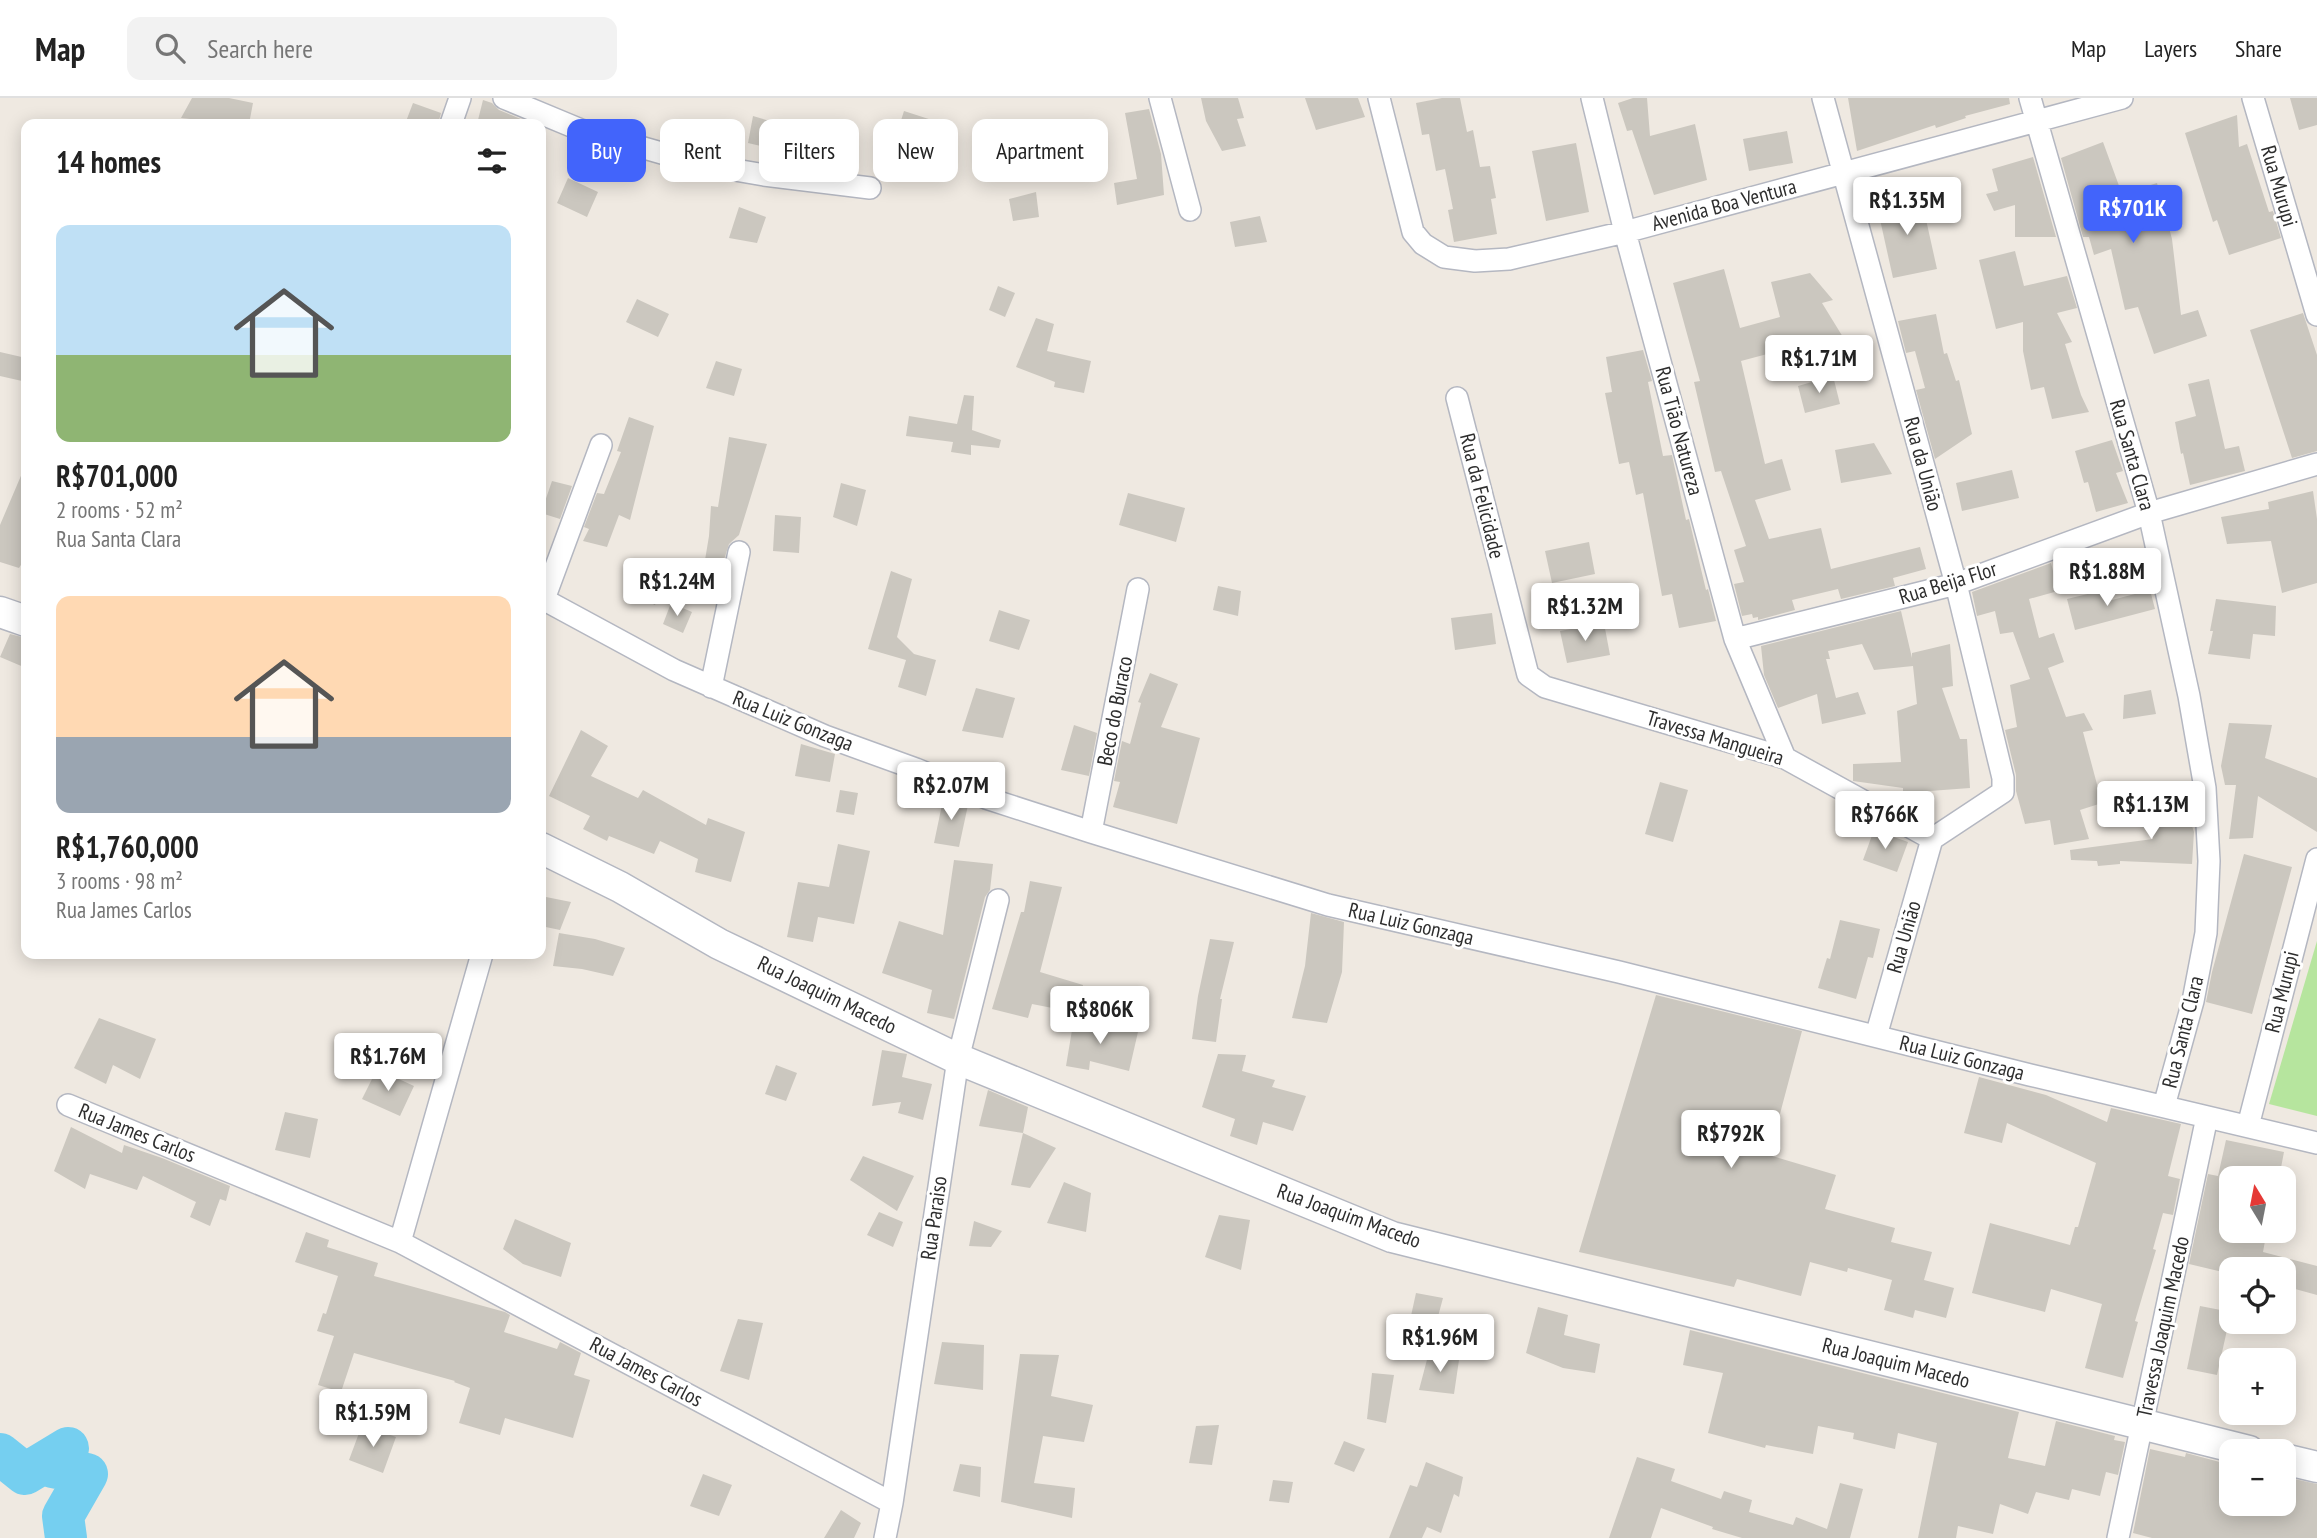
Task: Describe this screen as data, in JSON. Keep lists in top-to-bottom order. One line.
{"streets":{"street":["Rua Murupi","Avenida Boa Ventura","Rua Tião Natureza","Rua Santa Clara","Rua da União","Rua da Felicidade","Rua Beija Flor","Beco do Buraco","Rua Luiz Gonzaga","Travessa Mangueira","Rua União","Rua Joaquim Macedo","Rua James Carlos","Rua Paraiso","Travessa Joaquim Macedo"]},"crossings":[["Rua Murupi","Rua Luiz Gonzaga"],["Avenida Boa Ventura","Rua Tião Natureza"],["Avenida Boa Ventura","Rua Santa Clara"],["Avenida Boa Ventura","Rua da União"],["Rua Tião Natureza","Rua Beija Flor"],["Rua Tião Natureza","Travessa Mangueira"],["Rua Santa Clara","Rua Beija Flor"],["Rua Santa Clara","Rua Luiz Gonzaga"],["Rua da União","Rua Beija Flor"],["Rua da União","Travessa Mangueira"],["Rua da União","Rua União"],["Rua da Felicidade","Travessa Mangueira"],["Beco do Buraco","Rua Luiz Gonzaga"],["Rua Luiz Gonzaga","Rua União"],["Rua Luiz Gonzaga","Travessa Joaquim Macedo"],["Travessa Mangueira","Rua União"],["Rua Joaquim Macedo","Rua Paraiso"],["Rua Joaquim Macedo","Travessa Joaquim Macedo"],["Rua James Carlos","Rua Paraiso"]],"north":"top","page":{"header":"Map","search":"Search here","nav":["Map","Layers","Share"],"chip":["Buy","Rent","Filters","New","Apartment"],"heading":"14 homes","price":["R$1.35M","R$701K","R$1.71M","R$1.88M","R$1.24M","R$1.32M","R$2.07M","R$1.13M","R$766K","R$806K","R$1.76M","R$792K","R$1.96M","R$1.59M"],"list":[{"name":"R$701,000","note":"2 rooms · 52 m² · Rua Santa Clara"},{"name":"R$1,760,000","note":"3 rooms · 98 m² · Rua James Carlos"}],"map_buttons":["+","−"]}}
